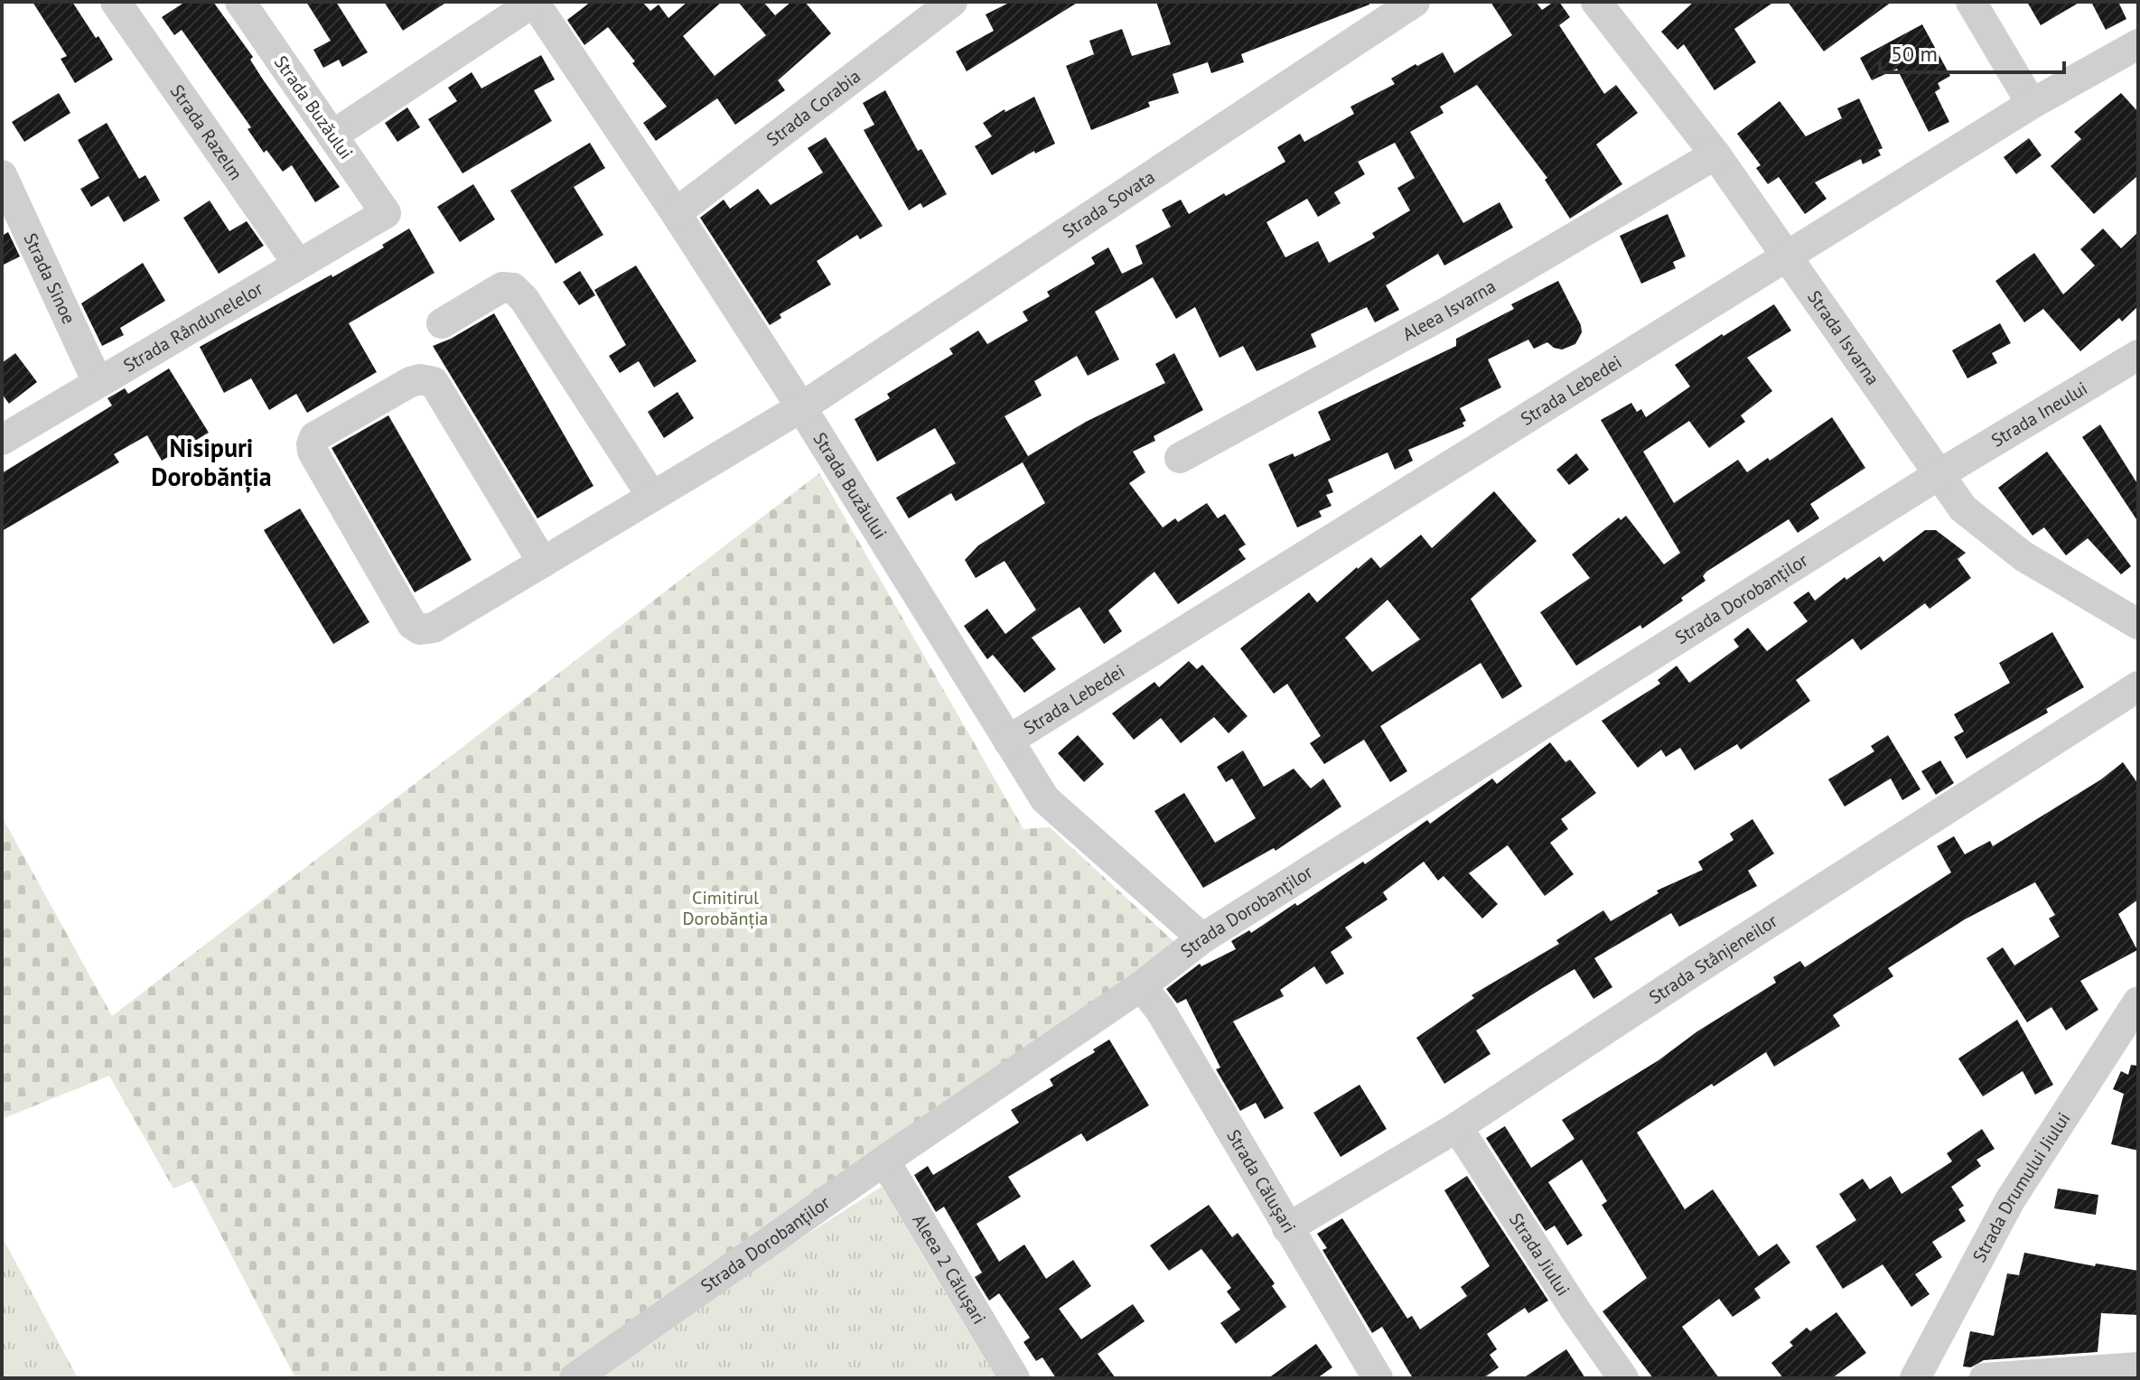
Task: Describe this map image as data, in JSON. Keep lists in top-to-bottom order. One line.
{"streets":{"street":["Strada Buzăului","Strada Corabia","Strada Razelm","Strada Sovata","Strada Sinoe","Aleea Isvarna","Strada Rândunelelor","Strada Isvarna","Strada Lebedei","Strada Ineului","Strada Dorobanților","Strada Stânjeneilor","Strada Călușari","Strada Drumului Jiului","Strada Jiului","Aleea 2 Călușari"]},"crossings":[["Strada Buzăului","Strada Corabia"],["Strada Buzăului","Strada Sovata"],["Strada Buzăului","Strada Rândunelelor"],["Strada Buzăului","Strada Lebedei"],["Strada Buzăului","Strada Dorobanților"],["Strada Razelm","Strada Rândunelelor"],["Strada Sinoe","Strada Rândunelelor"],["Aleea Isvarna","Strada Isvarna"],["Strada Isvarna","Strada Lebedei"],["Strada Isvarna","Strada Ineului"],["Strada Isvarna","Strada Dorobanților"],["Strada Ineului","Strada Dorobanților"],["Strada Dorobanților","Strada Călușari"],["Strada Dorobanților","Aleea 2 Călușari"],["Strada Stânjeneilor","Strada Călușari"],["Strada Stânjeneilor","Strada Jiului"]],"districts":["Nisipuri Dorobănția"],"parks":["Cimitirul Dorobănția"],"scale_bar":"50 m"}
